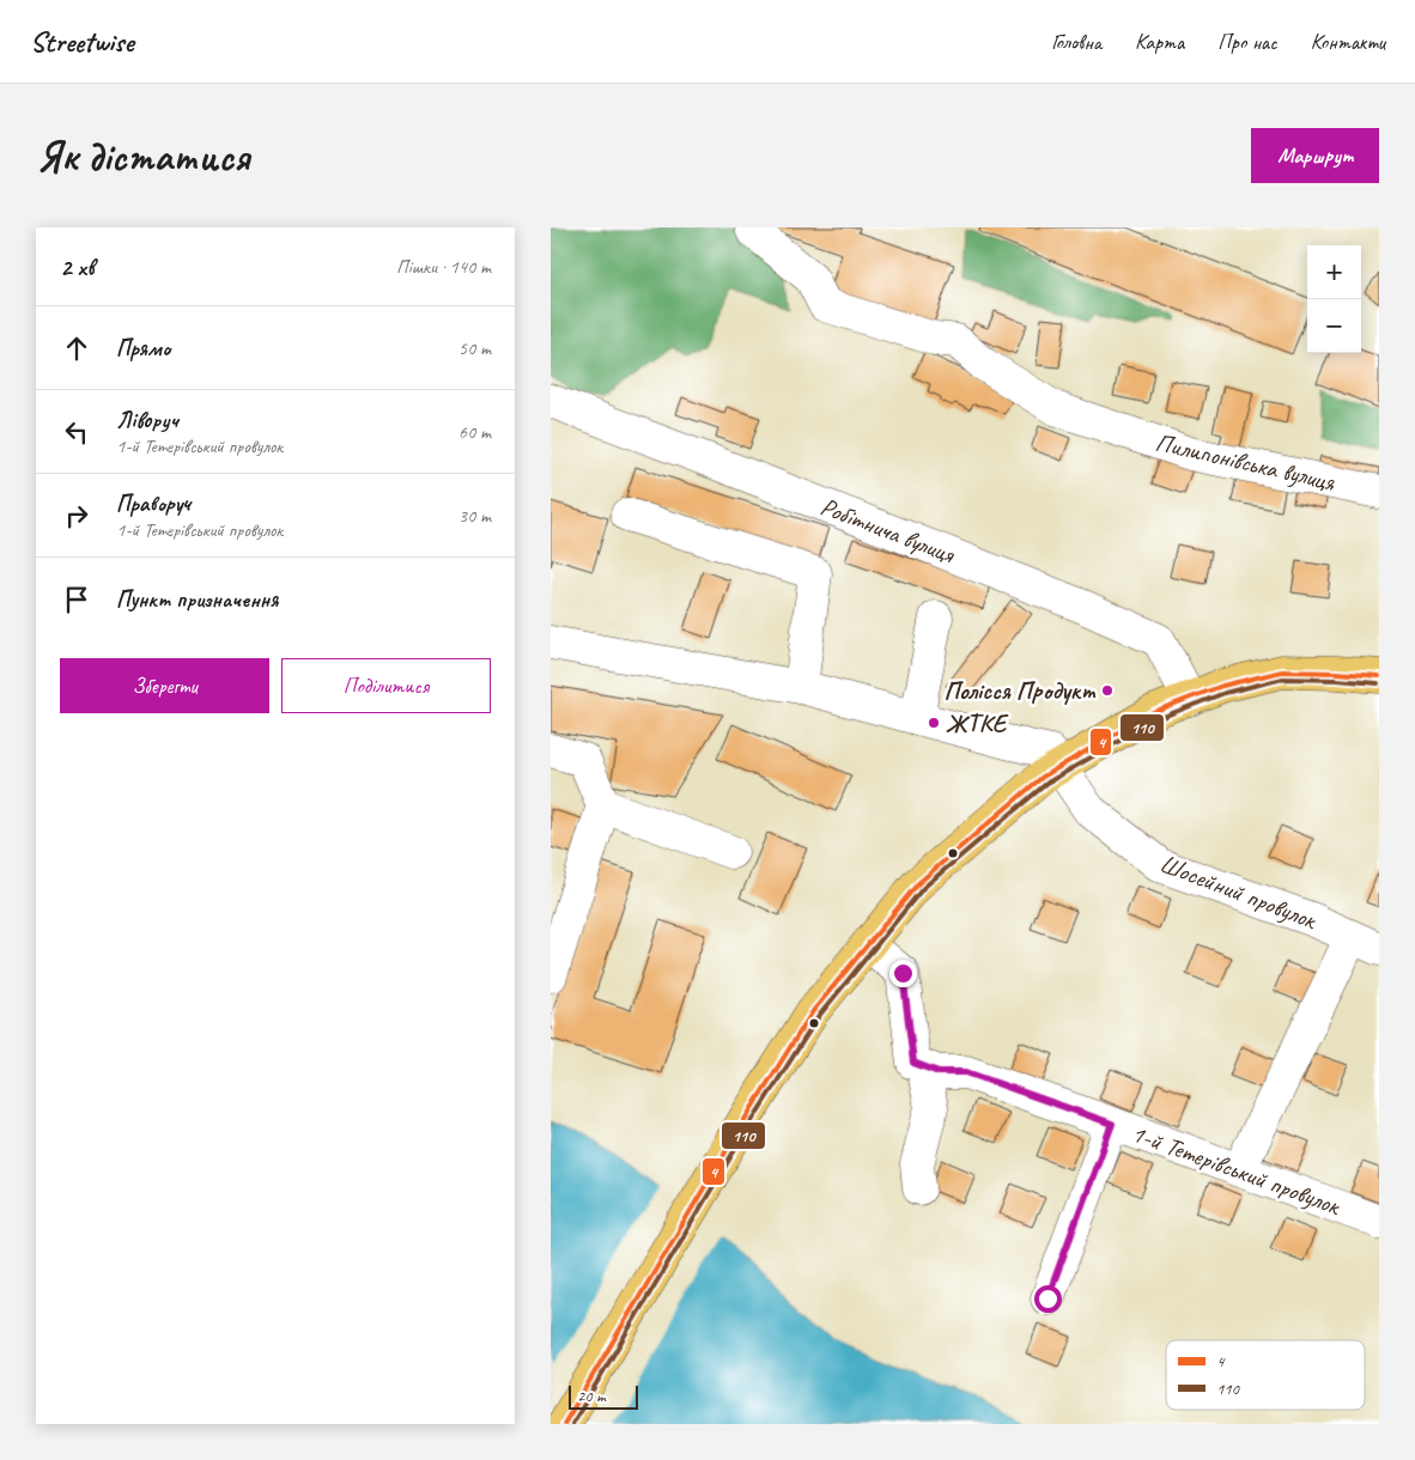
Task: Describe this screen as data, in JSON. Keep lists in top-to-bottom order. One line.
{"streets":{"street":["Пилипонівська вулиця","Робітнича вулиця","Шосейний провулок","1-й Тетерівський провулок"]},"places":["Полісся Продукт","ЖТКЕ"],"lines":["transit line 4","transit line 110"],"legend":["4","110"],"scale_bar":"20 m","page":{"header":"Streetwise","nav":["Головна","Карта","Про нас","Контакти"],"buttons":["Маршрут",["Зберегти","Поділитися"]],"title":"Як дістатися","heading":["2 хв","Пішки · 140 m"],"map_buttons":["+","−"],"list":[["Прямо","50 m"],["Ліворуч","1-й Тетерівський провулок","60 m"],["Праворуч","1-й Тетерівський провулок","30 m"],"Пункт призначення"],"scale":"20 m"}}
